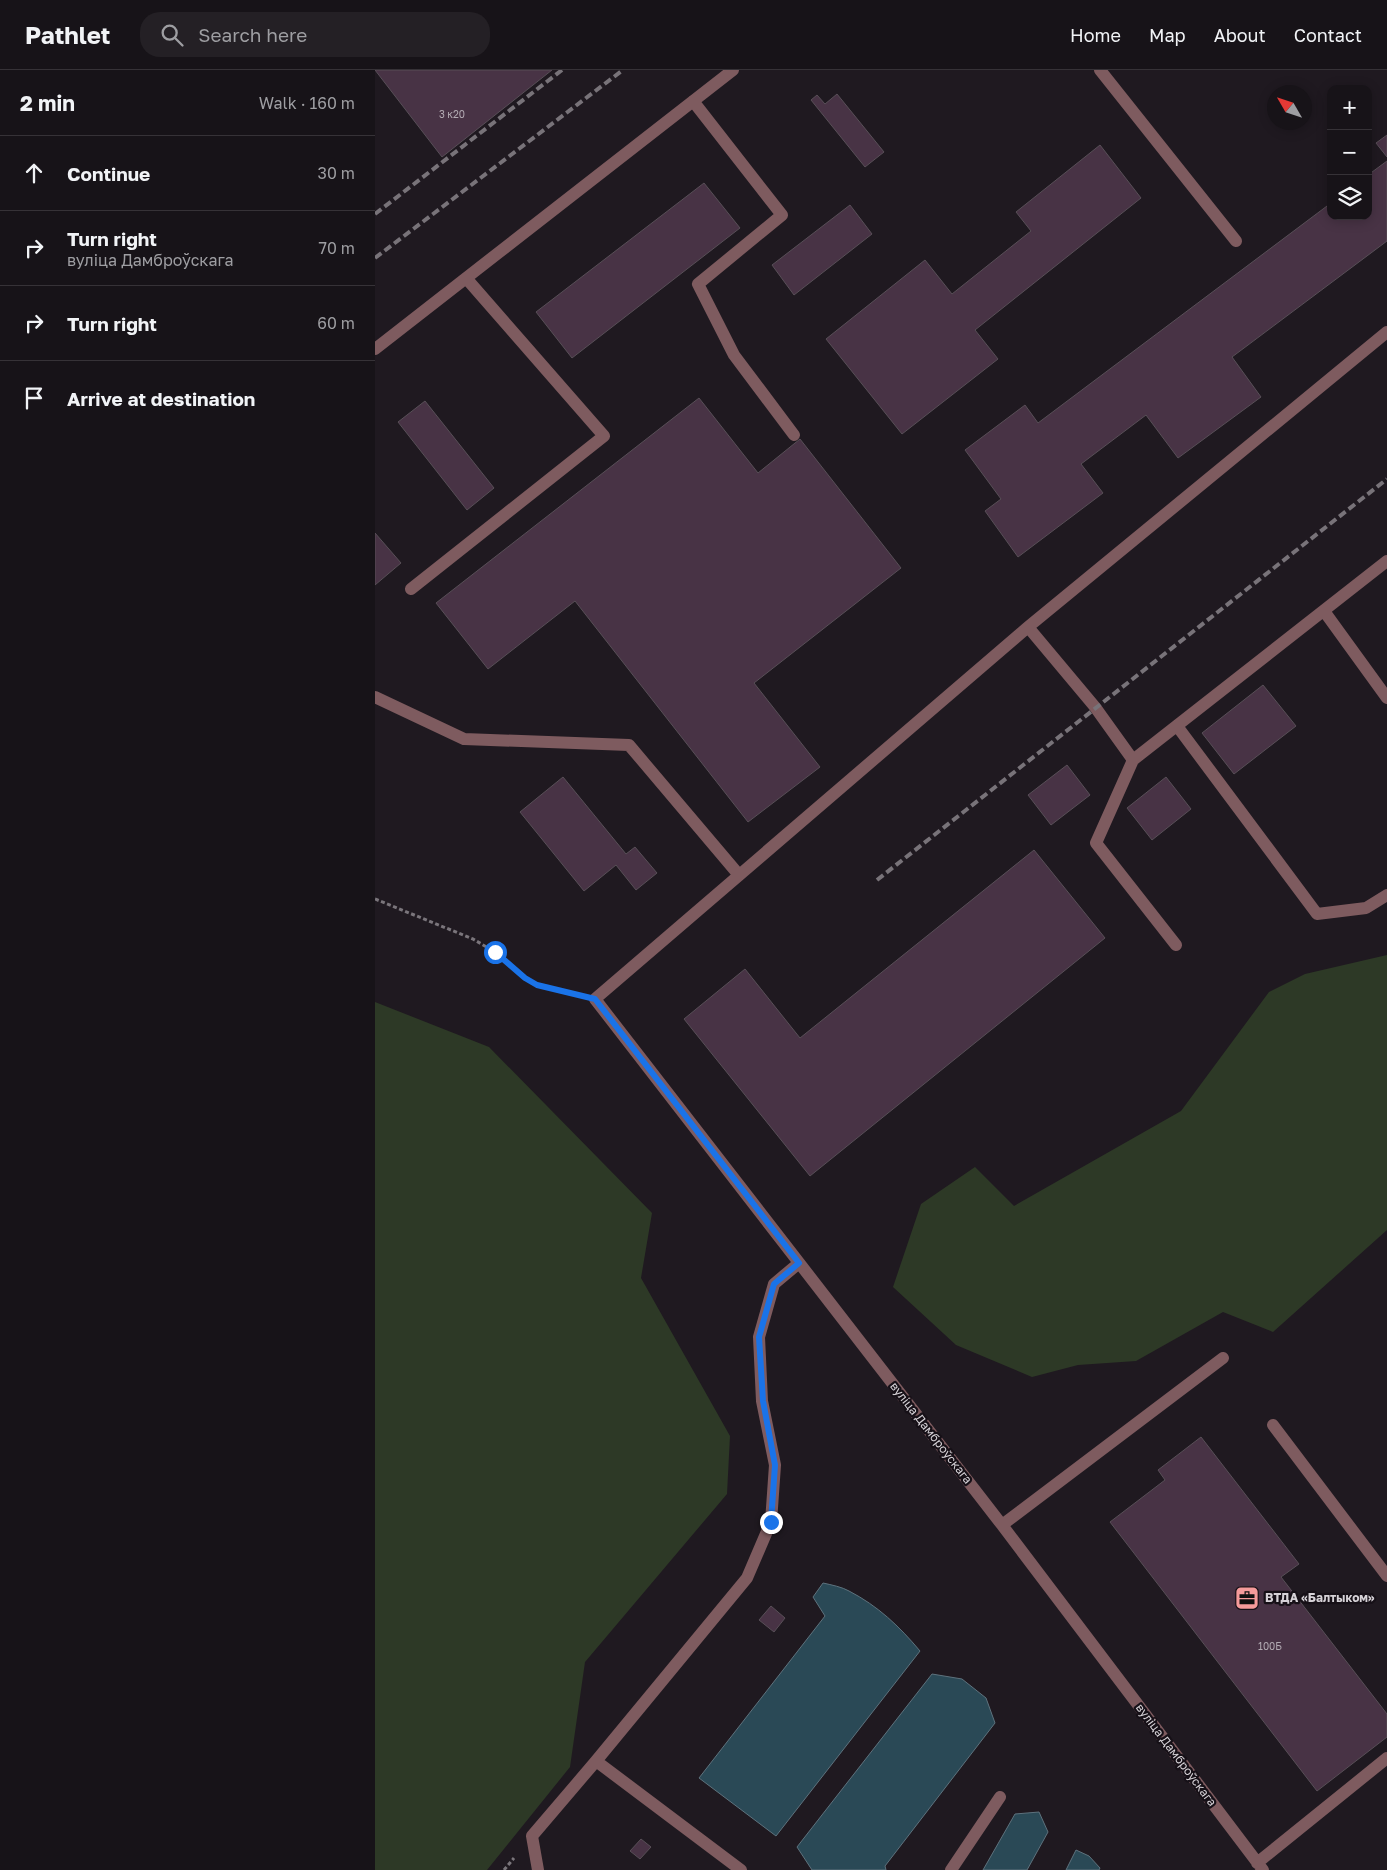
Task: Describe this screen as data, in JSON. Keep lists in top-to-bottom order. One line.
{"streets":{"street":["вуліца Дамброўскага"]},"places":{"office":["ВТДА «Балтыком»"]},"house_numbers":["3 к20","100Б"],"north":"top left","page":{"header":"Pathlet","search":"Search here","nav":["Home","Map","About","Contact"],"heading":["2 min","Walk · 160 m"],"map_buttons":["+","−"],"list":[["Continue","30 m"],["Turn right","вуліца Дамброўскага","70 m"],["Turn right","60 m"],"Arrive at destination"]}}
